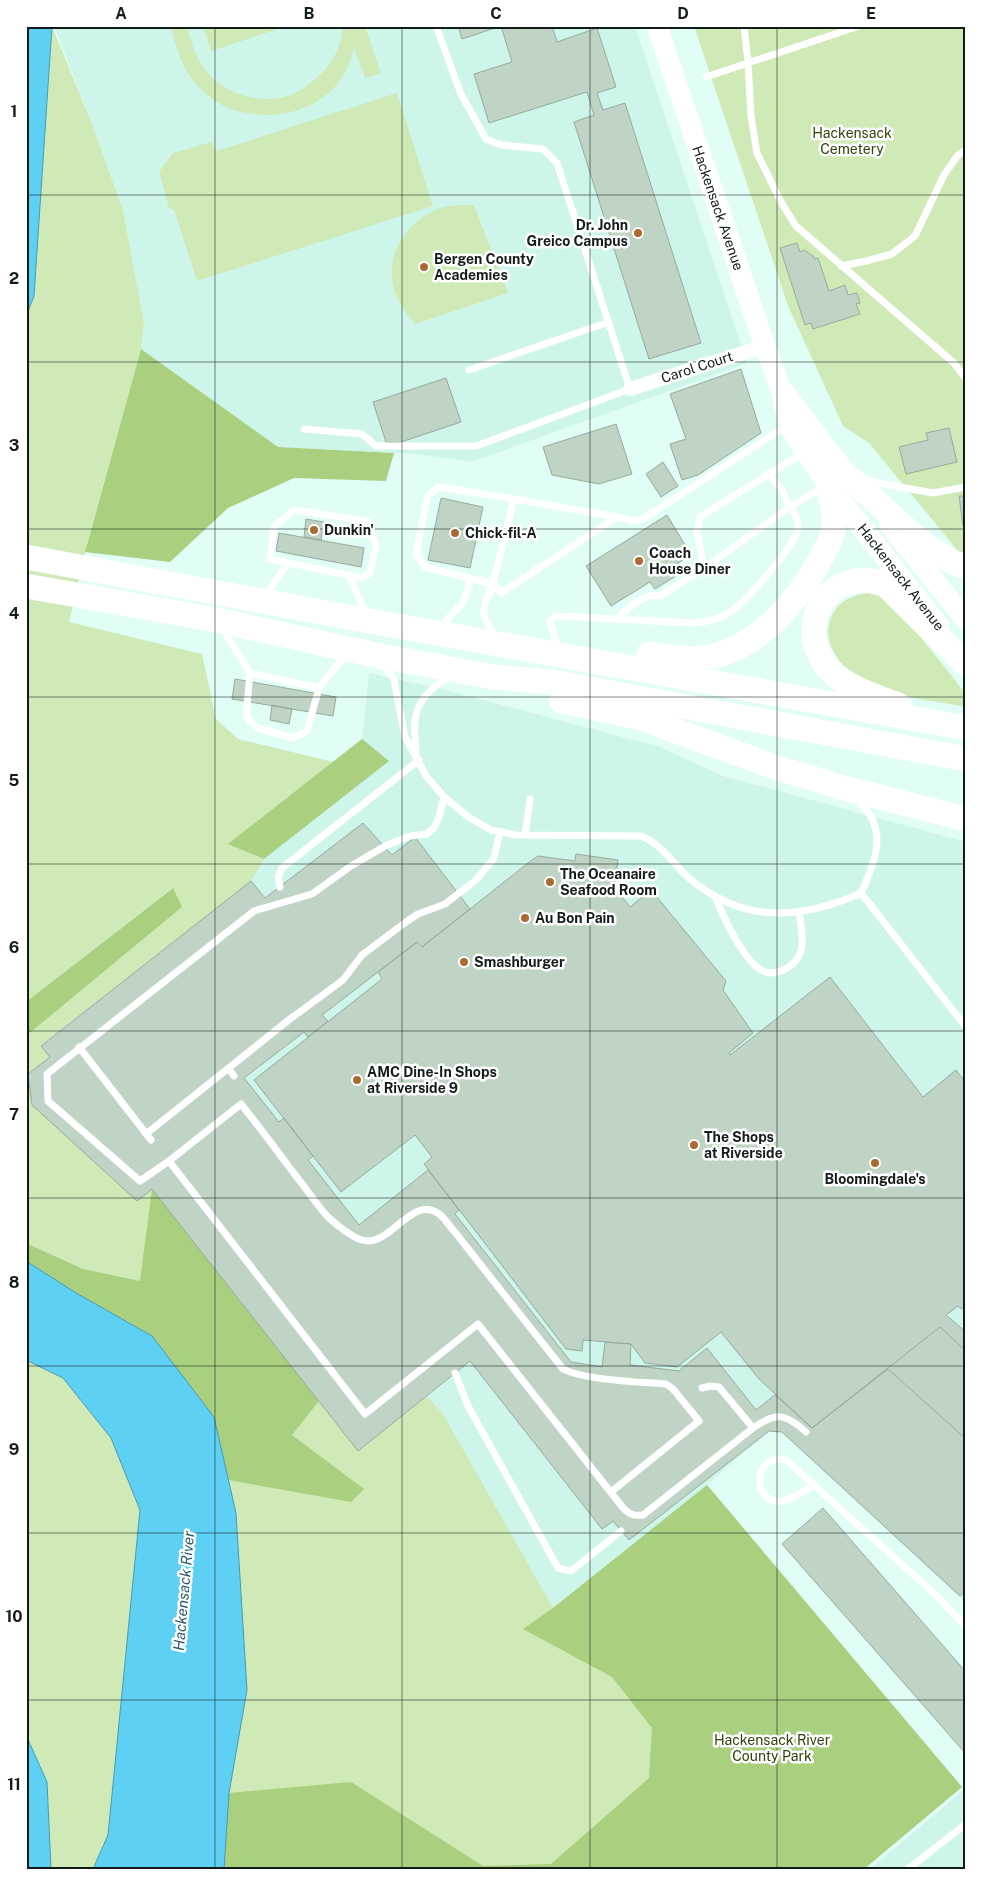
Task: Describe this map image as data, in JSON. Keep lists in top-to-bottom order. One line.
{"streets":{"main road":["Hackensack Avenue"],"street":["Carol Court"]},"crossings":[["Hackensack Avenue","Carol Court"]],"water":["Hackensack River"],"parks":["Hackensack Cemetery","Hackensack River County Park"],"places":["Dr. John Greico Campus","Bergen County Academies","Dunkin'","Chick-fil-A","Coach House Diner","The Oceanaire Seafood Room","Au Bon Pain","Smashburger","AMC Dine-In Shops at Riverside 9","The Shops at Riverside","Bloomingdale's"],"grid":{"columns":["A","B","C","D","E"],"rows":["1","2","3","4","5","6","7","8","9","10","11"]}}
